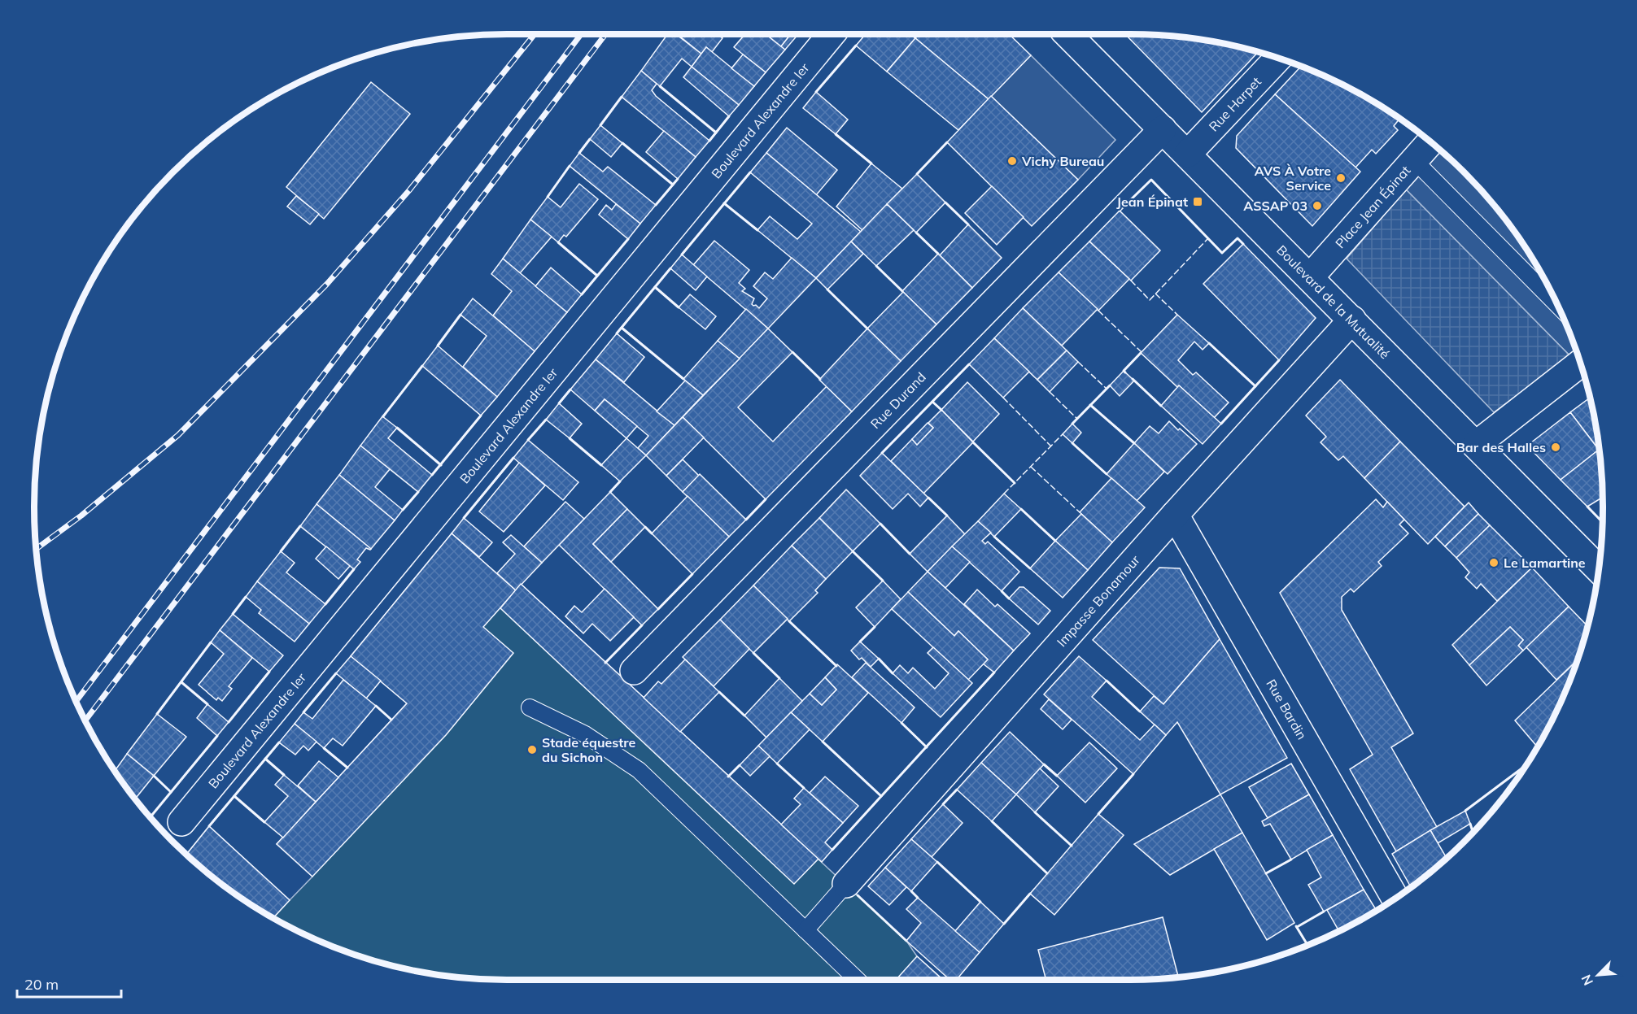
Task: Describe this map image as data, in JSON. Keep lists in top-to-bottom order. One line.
{"streets":{"street":["Rue Harpet","Boulevard Alexandre Ier","Place Jean Épinat","Boulevard de la Mutualité","Rue Durand","Impasse Bonamour","Rue Bardin"]},"crossings":[["Rue Harpet","Boulevard de la Mutualité"],["Place Jean Épinat","Boulevard de la Mutualité"],["Boulevard de la Mutualité","Rue Durand"],["Boulevard de la Mutualité","Impasse Bonamour"],["Impasse Bonamour","Rue Bardin"]],"places":{"other":["Vichy Bureau","AVS À Votre Service","ASSAP 03","Bar des Halles","Le Lamartine","Stade équestre du Sichon"],"transit":["Jean Épinat"]},"scale_bar":"20 m","north":"bottom left"}
